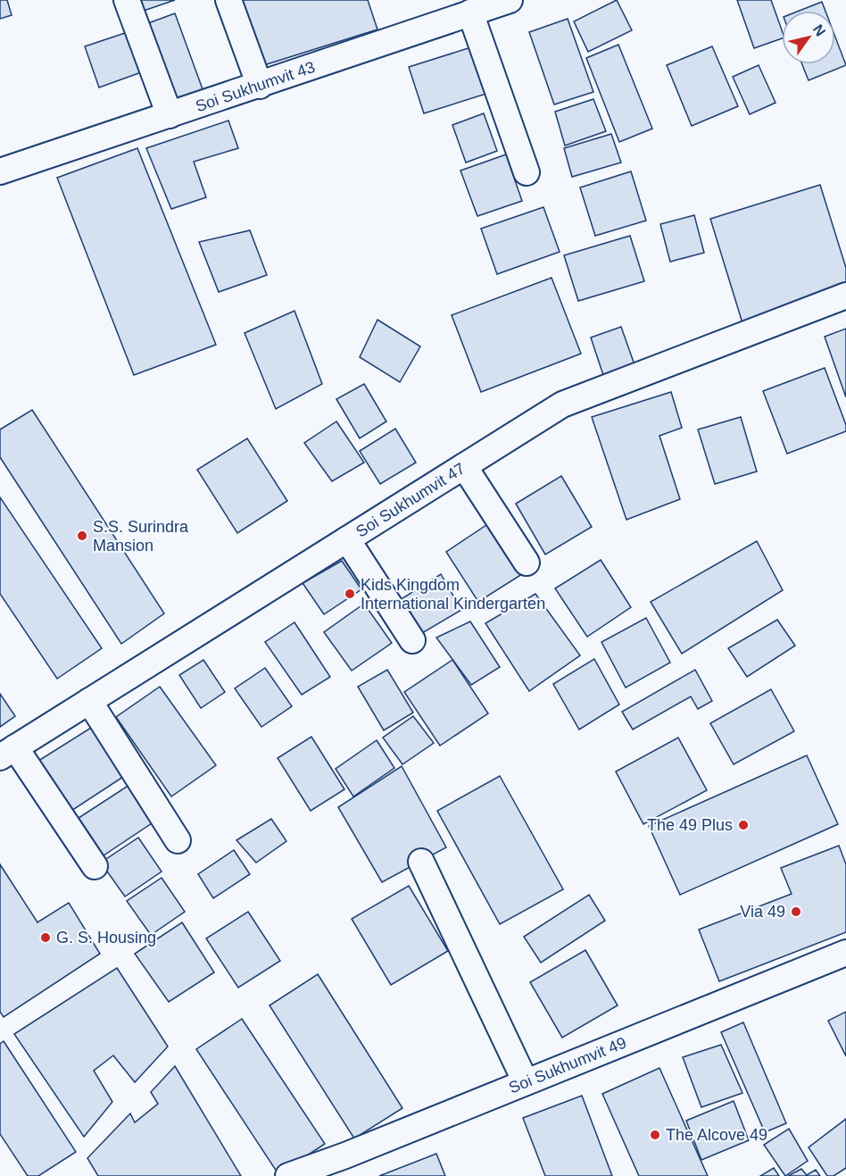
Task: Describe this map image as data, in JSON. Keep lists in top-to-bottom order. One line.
{"streets":{"street":["Soi Sukhumvit 43","Soi Sukhumvit 47","Soi Sukhumvit 49"]},"places":["S.S. Surindra Mansion","Kids Kingdom International Kindergarten","The 49 Plus","Via 49","G. S. Housing","The Alcove 49"],"north":"top right"}
